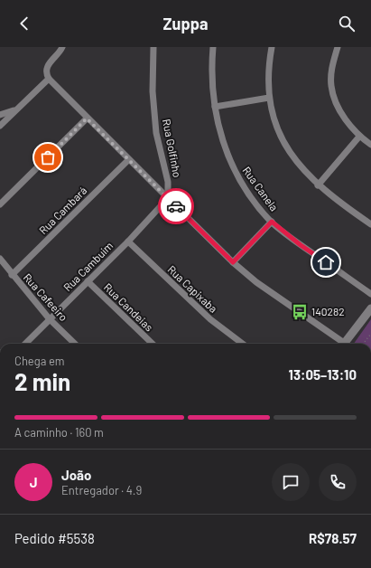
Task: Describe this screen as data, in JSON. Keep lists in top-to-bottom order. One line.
{"streets":{"street":["Rua Golfinho","Rua Canela","Rua Cambará","Rua Cambuim","Rua Capixaba","Rua Cafeeiro","Rua Candeias"]},"crossings":[["Rua Golfinho","Rua Cambuim"],["Rua Cambará","Rua Cafeeiro"],["Rua Cambuim","Rua Capixaba"],["Rua Cambuim","Rua Cafeeiro"],["Rua Cambuim","Rua Candeias"]],"places":{"bus stop":["140282"]},"page":{"header":"Zuppa","heading":["2 min","Chega em","13:05–13:10"],"panel":["João","Entregador · 4.9","Pedido #5538","R$78.57"],"bar":"A caminho · 160 m","round":"J"}}
